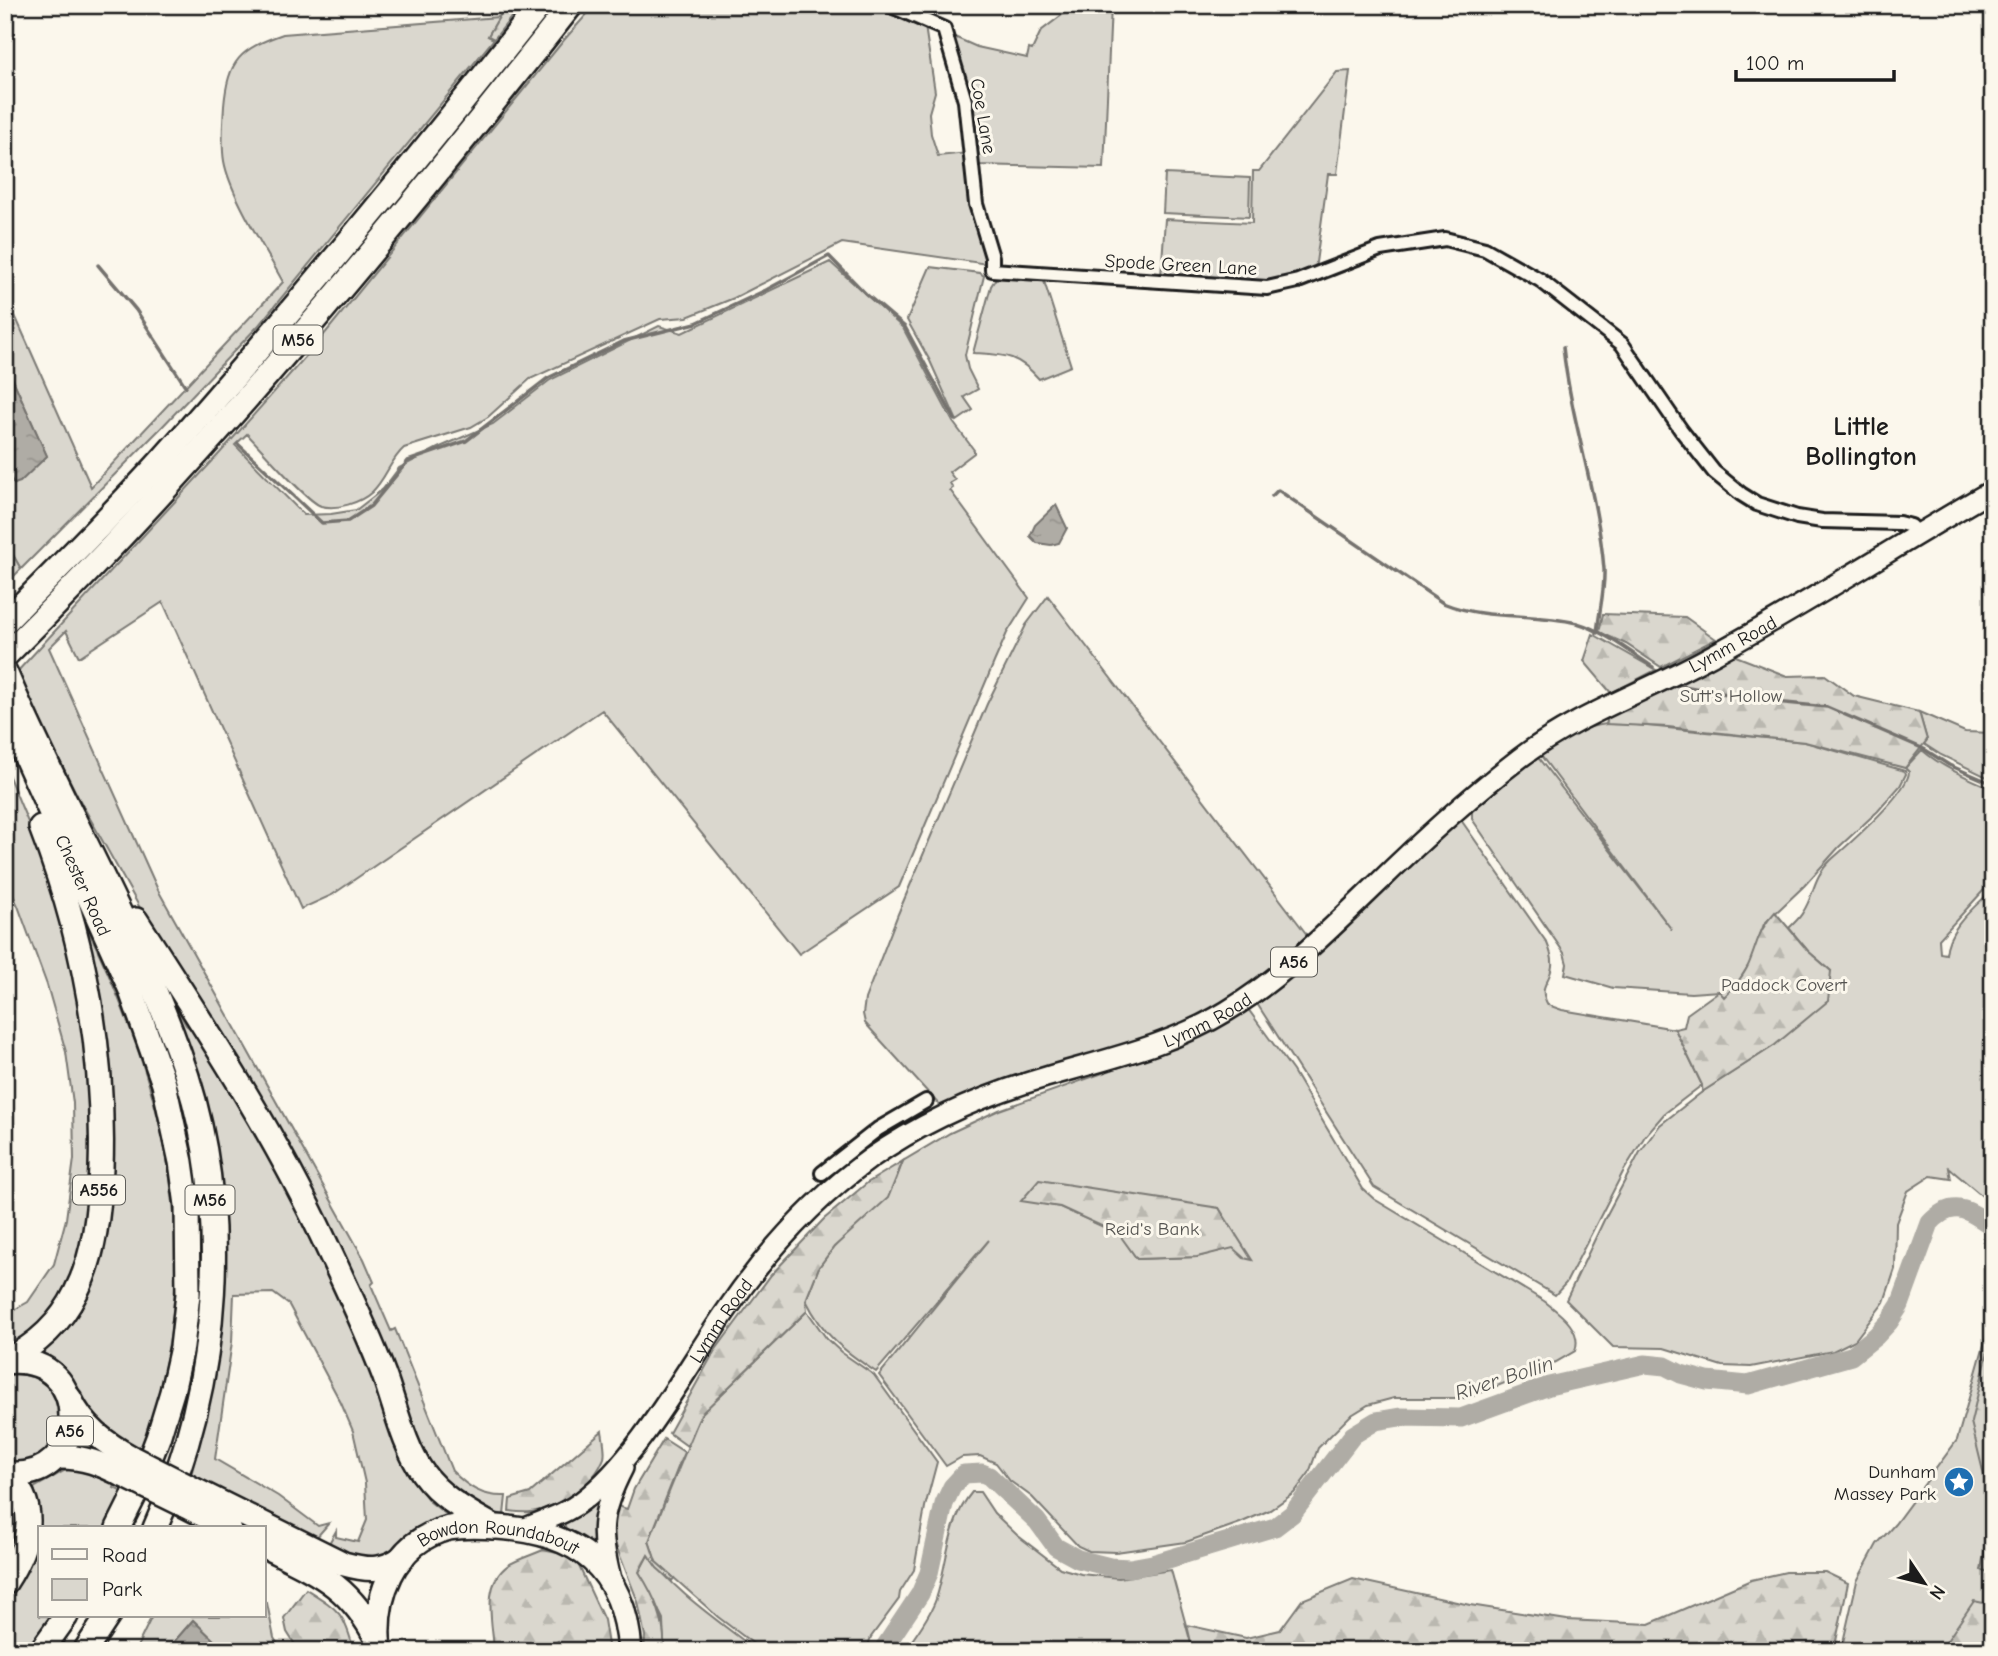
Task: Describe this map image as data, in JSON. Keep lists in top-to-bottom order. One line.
{"streets":{"highway":["M56","Chester Road","A56","A556","Bowdon Roundabout"],"main road":["Lymm Road"],"street":["Coe Lane","Spode Green Lane"]},"crossings":[["Coe Lane","Spode Green Lane"],["Spode Green Lane","Lymm Road"],["M56","Chester Road"],["Lymm Road","Bowdon Roundabout"],["A56","A556"],["A56","Bowdon Roundabout"]],"districts":["Little Bollington"],"water":["River Bollin"],"parks":["Sutt's Hollow","Paddock Covert","Reid's Bank"],"places":{"place":["Dunham Massey Park"]},"legend":["Road","Park"],"scale_bar":"100 m","north":"bottom right"}
